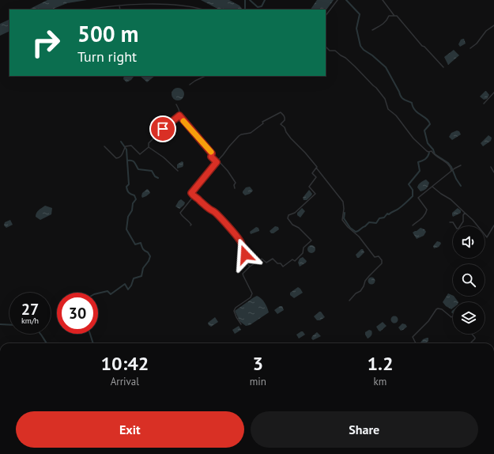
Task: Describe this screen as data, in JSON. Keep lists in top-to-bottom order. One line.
{"page":{"turn":["500 m","Turn right"],"speed":"27 km/h","limit":"30","eta":["10:42","Arrival","3","min","1.2","km"],"buttons":["Exit","Share"]}}
